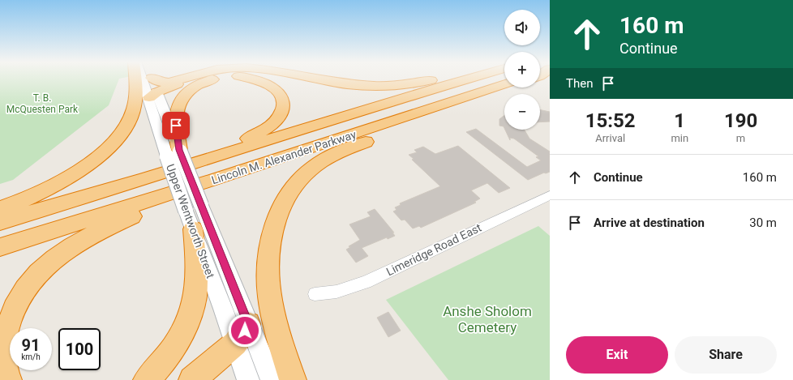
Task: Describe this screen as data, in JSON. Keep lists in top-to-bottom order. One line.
{"streets":{"highway":["Lincoln M. Alexander Parkway"],"main road":["Upper Wentworth Street"],"street":["Limeridge Road East"]},"parks":["T. B. McQuesten Park","Anshe Sholom Cemetery"],"page":{"turn":["160 m","Continue"],"map_buttons":["+","−"],"then":"Then","eta":["15:52","Arrival","1","min","190","m"],"list":[{"name":"Continue","value":"160 m"},{"name":"Arrive at destination","value":"30 m"}],"speed":"91 km/h","limit":"100","buttons":["Exit","Share"]}}
